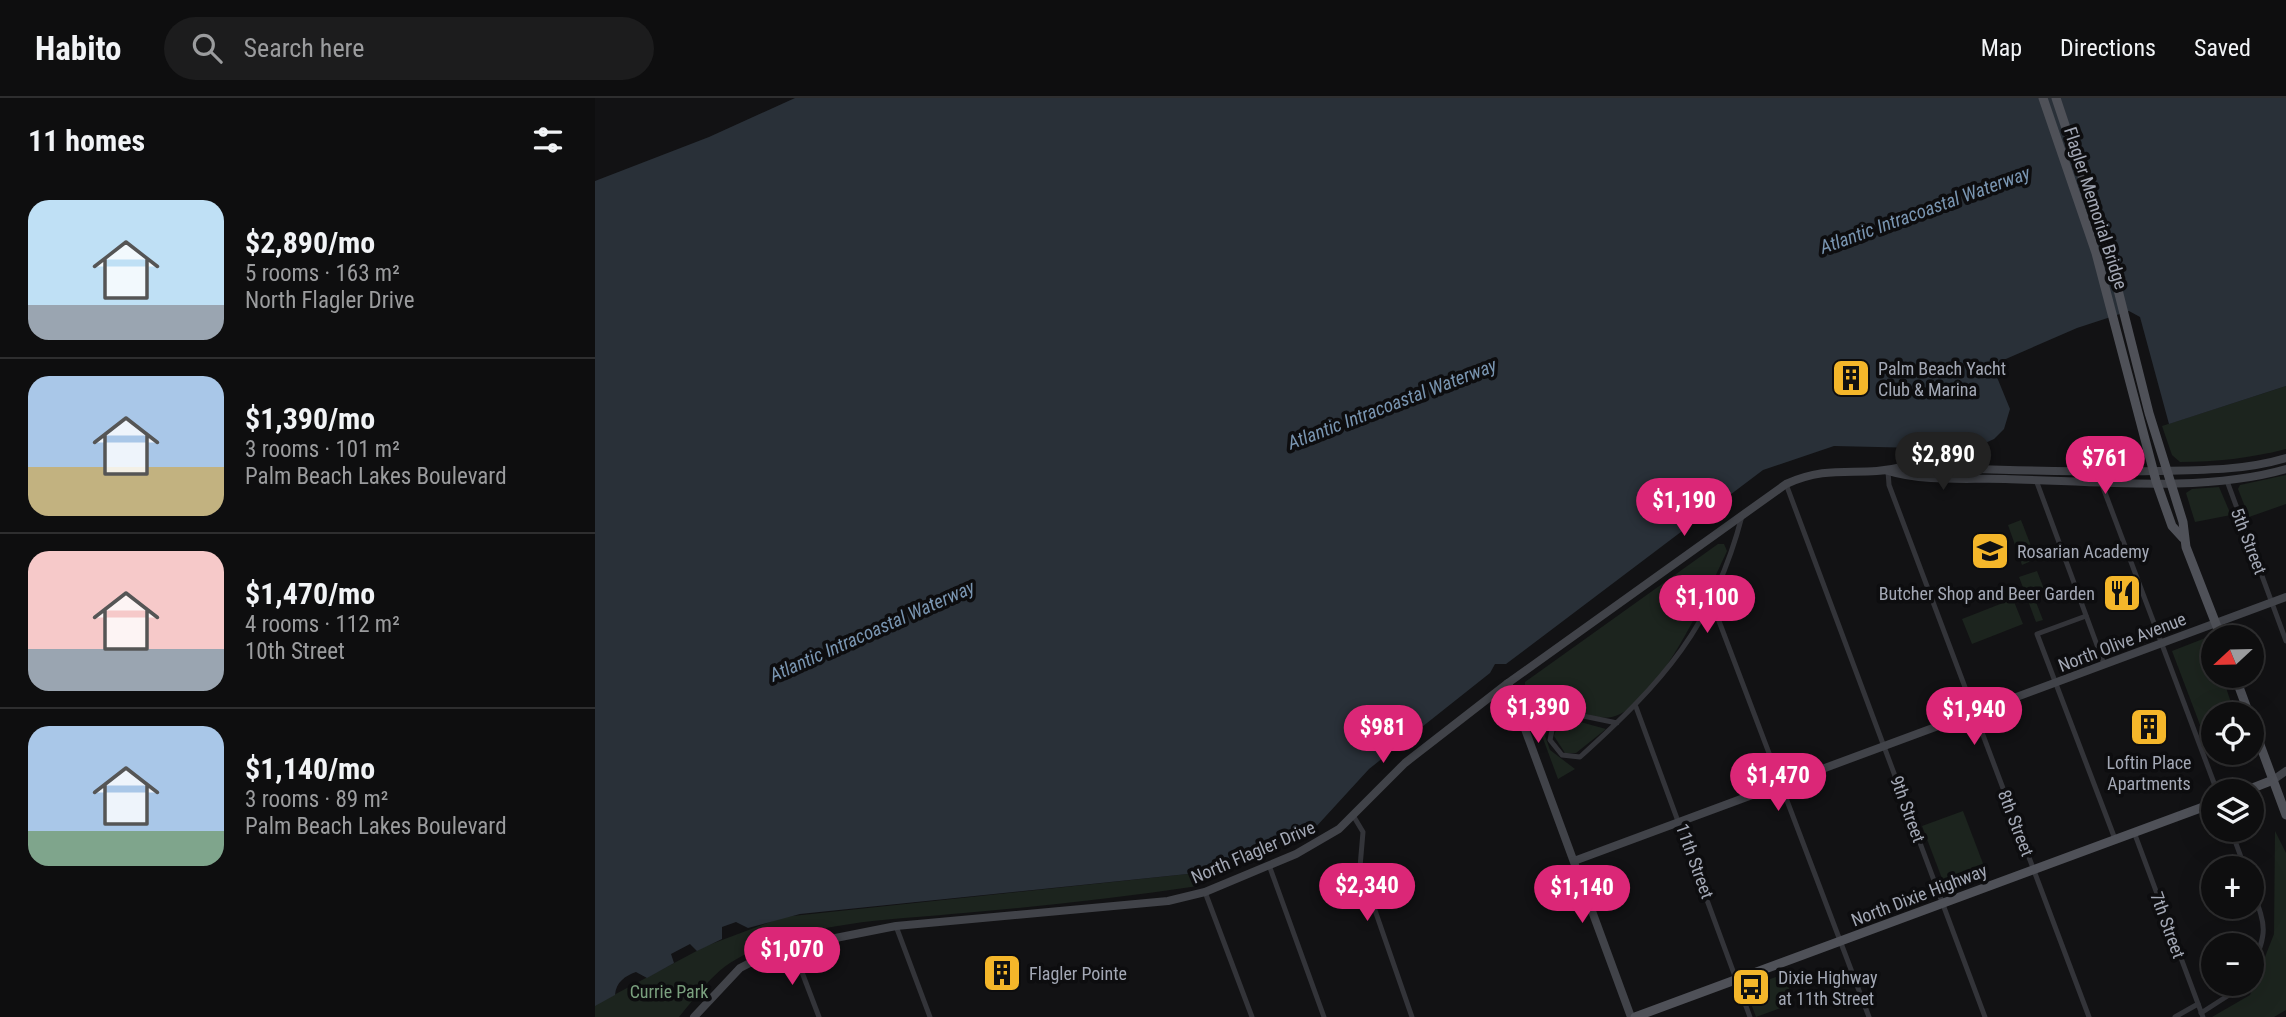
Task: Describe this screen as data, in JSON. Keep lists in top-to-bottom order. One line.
{"streets":{"main road":["Flagler Memorial Bridge","North Dixie Highway"],"street":["5th Street","North Olive Avenue","9th Street","8th Street","North Flagler Drive","11th Street","7th Street"]},"crossings":[["Flagler Memorial Bridge","North Flagler Drive"],["5th Street","North Olive Avenue"],["5th Street","North Flagler Drive"],["North Olive Avenue","9th Street"],["North Olive Avenue","8th Street"],["North Olive Avenue","11th Street"],["9th Street","North Flagler Drive"],["9th Street","North Dixie Highway"],["8th Street","North Flagler Drive"],["8th Street","North Dixie Highway"],["11th Street","North Dixie Highway"],["North Dixie Highway","7th Street"]],"water":["Atlantic Intracoastal Waterway"],"parks":["Currie Park"],"places":{"building":["Palm Beach Yacht Club & Marina","Loftin Place Apartments","Flagler Pointe"],"school or university":["Rosarian Academy"],"restaurant":["Butcher Shop and Beer Garden"],"bus stop":["Dixie Highway at 11th Street"]},"north":"left","page":{"header":"Habito","search":"Search here","nav":["Map","Directions","Saved"],"heading":"11 homes","list":[{"name":"$2,890/mo","note":"5 rooms · 163 m² · North Flagler Drive"},{"name":"$1,390/mo","note":"3 rooms · 101 m² · Palm Beach Lakes Boulevard"},{"name":"$1,470/mo","note":"4 rooms · 112 m² · 10th Street"},{"name":"$1,140/mo","note":"3 rooms · 89 m² · Palm Beach Lakes Boulevard"}],"price":["$2,890","$761","$1,190","$1,100","$1,390","$1,940","$981","$1,470","$2,340","$1,140","$1,070"],"map_buttons":["+","−"]}}
